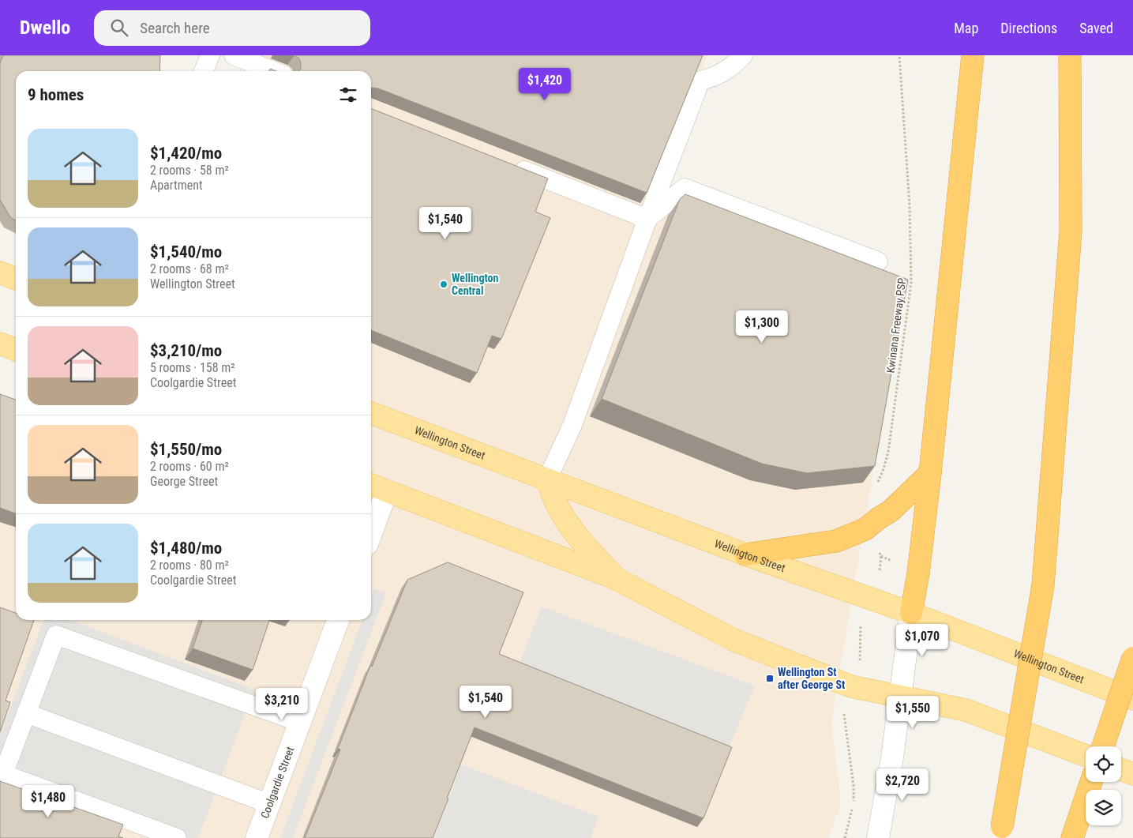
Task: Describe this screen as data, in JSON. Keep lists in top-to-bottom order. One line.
{"streets":{"main road":["Wellington Street"],"street":["Coolgardie Street"],"path":["Kwinana Freeway PSP"]},"places":{"other":["Wellington Central"],"transit":["Wellington St after George St"]},"page":{"header":"Dwello","search":"Search here","nav":["Map","Directions","Saved"],"price":["$1,420","$1,540","$1,300","$1,070","$1,540","$3,210","$1,550","$2,720","$1,480"],"heading":"9 homes","list":[{"name":"$1,420/mo","note":"2 rooms · 58 m² · Apartment"},{"name":"$1,540/mo","note":"2 rooms · 68 m² · Wellington Street"},{"name":"$3,210/mo","note":"5 rooms · 158 m² · Coolgardie Street"},{"name":"$1,550/mo","note":"2 rooms · 60 m² · George Street"},{"name":"$1,480/mo","note":"2 rooms · 80 m² · Coolgardie Street"}]}}
